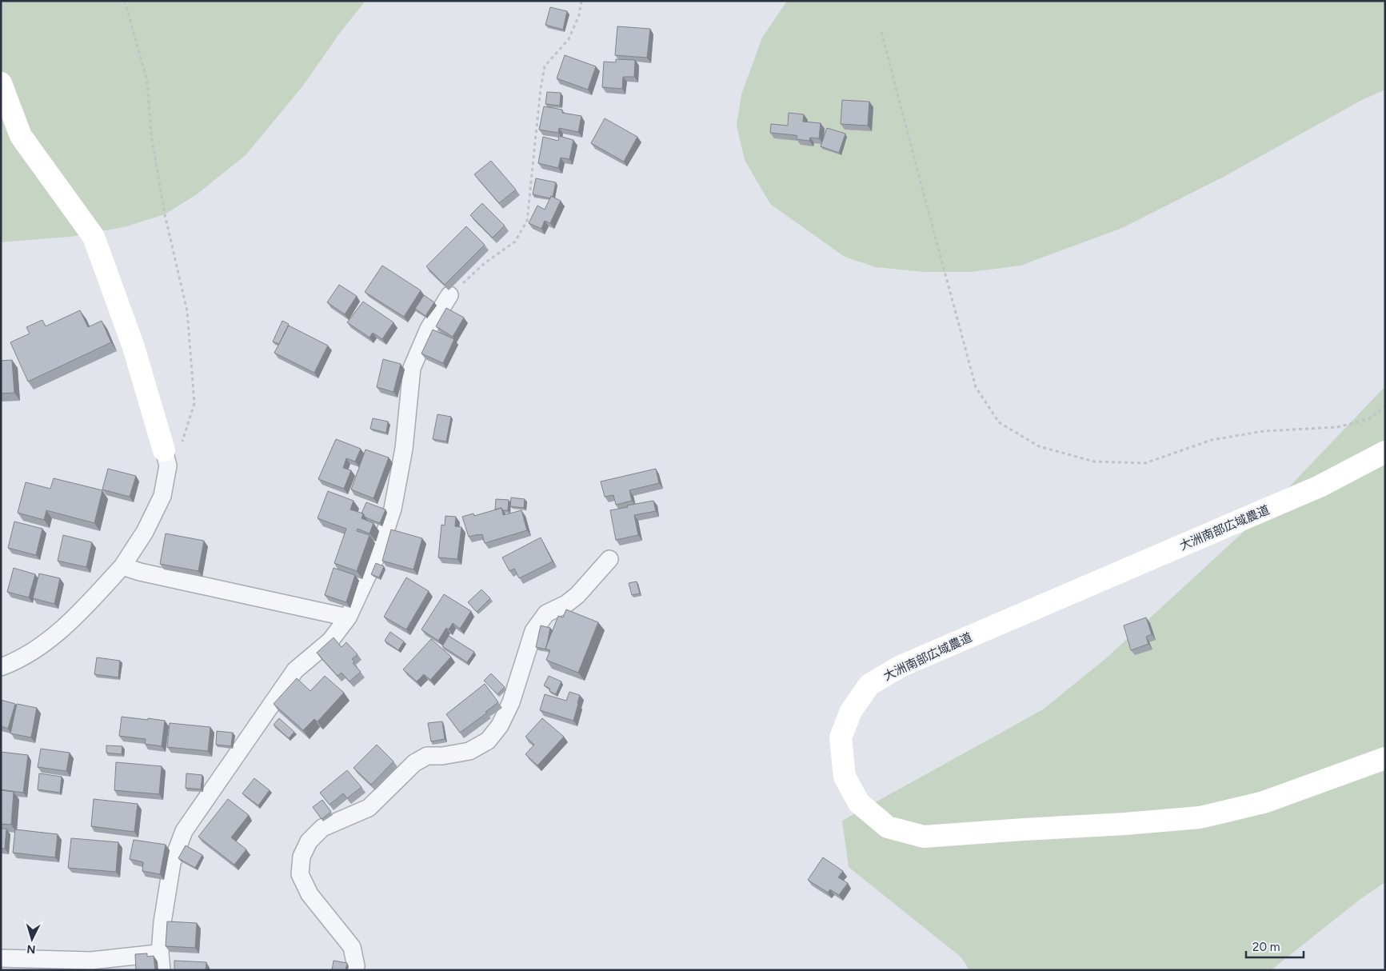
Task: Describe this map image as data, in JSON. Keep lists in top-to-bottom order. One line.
{"streets":{"street":["大洲南部広域農道"]},"scale_bar":"20 m","north":"bottom"}
